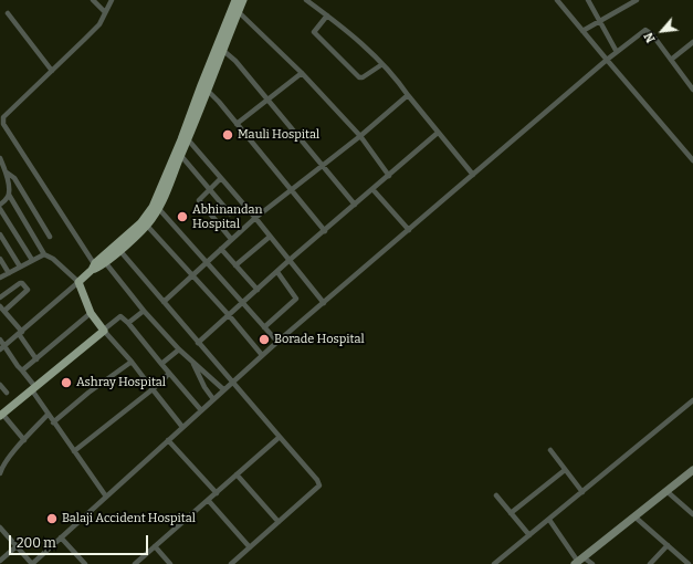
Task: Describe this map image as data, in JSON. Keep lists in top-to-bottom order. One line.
{"places":["Mauli Hospital","Abhinandan Hospital","Borade Hospital","Ashray Hospital","Balaji Accident Hospital"],"scale_bar":"200 m","north":"bottom left"}
